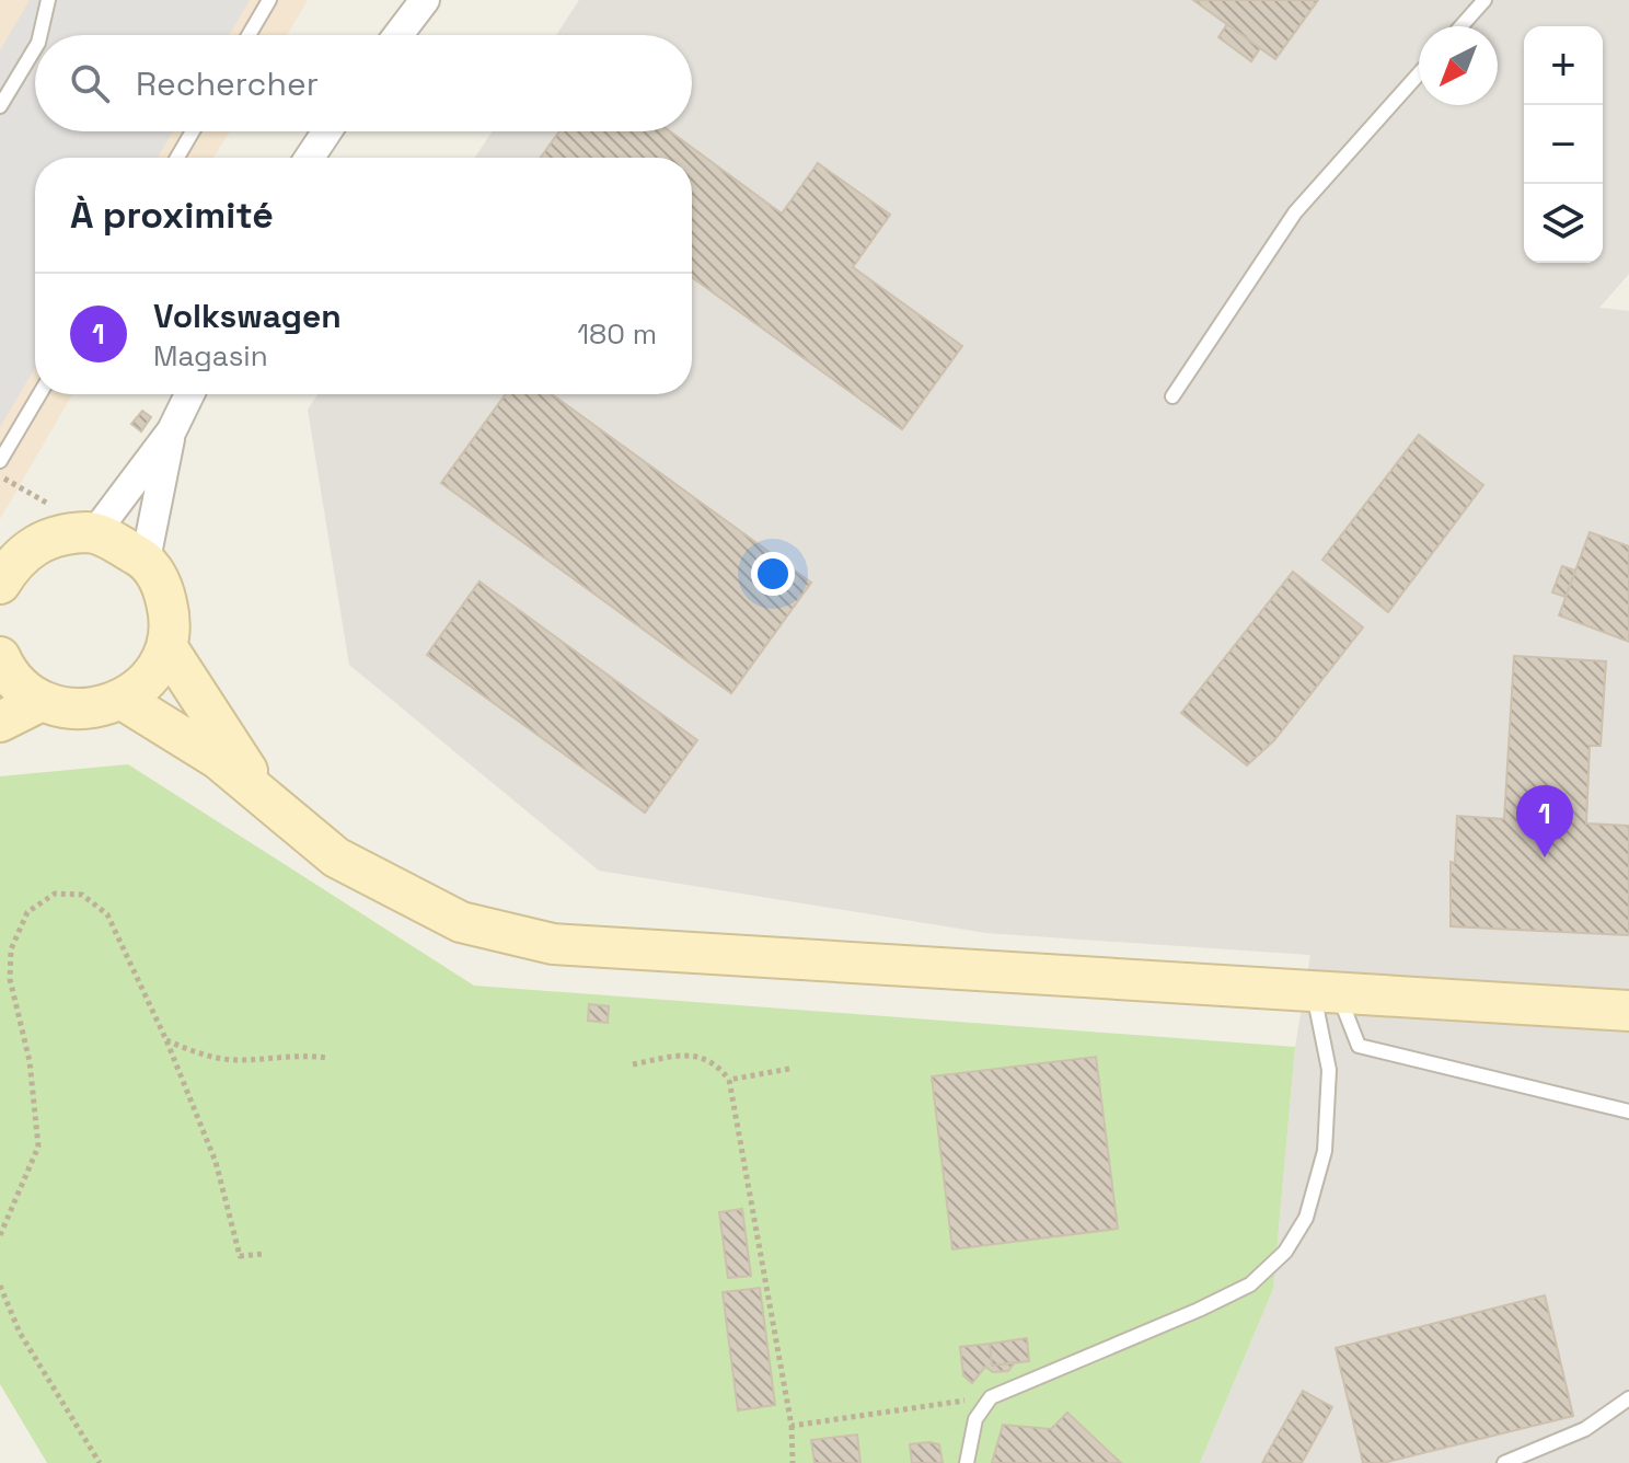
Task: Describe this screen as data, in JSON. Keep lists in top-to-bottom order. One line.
{"north":"bottom left","page":{"map_buttons":["+","−"],"search":"Rechercher","heading":"À proximité","list":[{"mark":"1","name":"Volkswagen","note":"Magasin","value":"180 m"}],"pins":"1"}}
